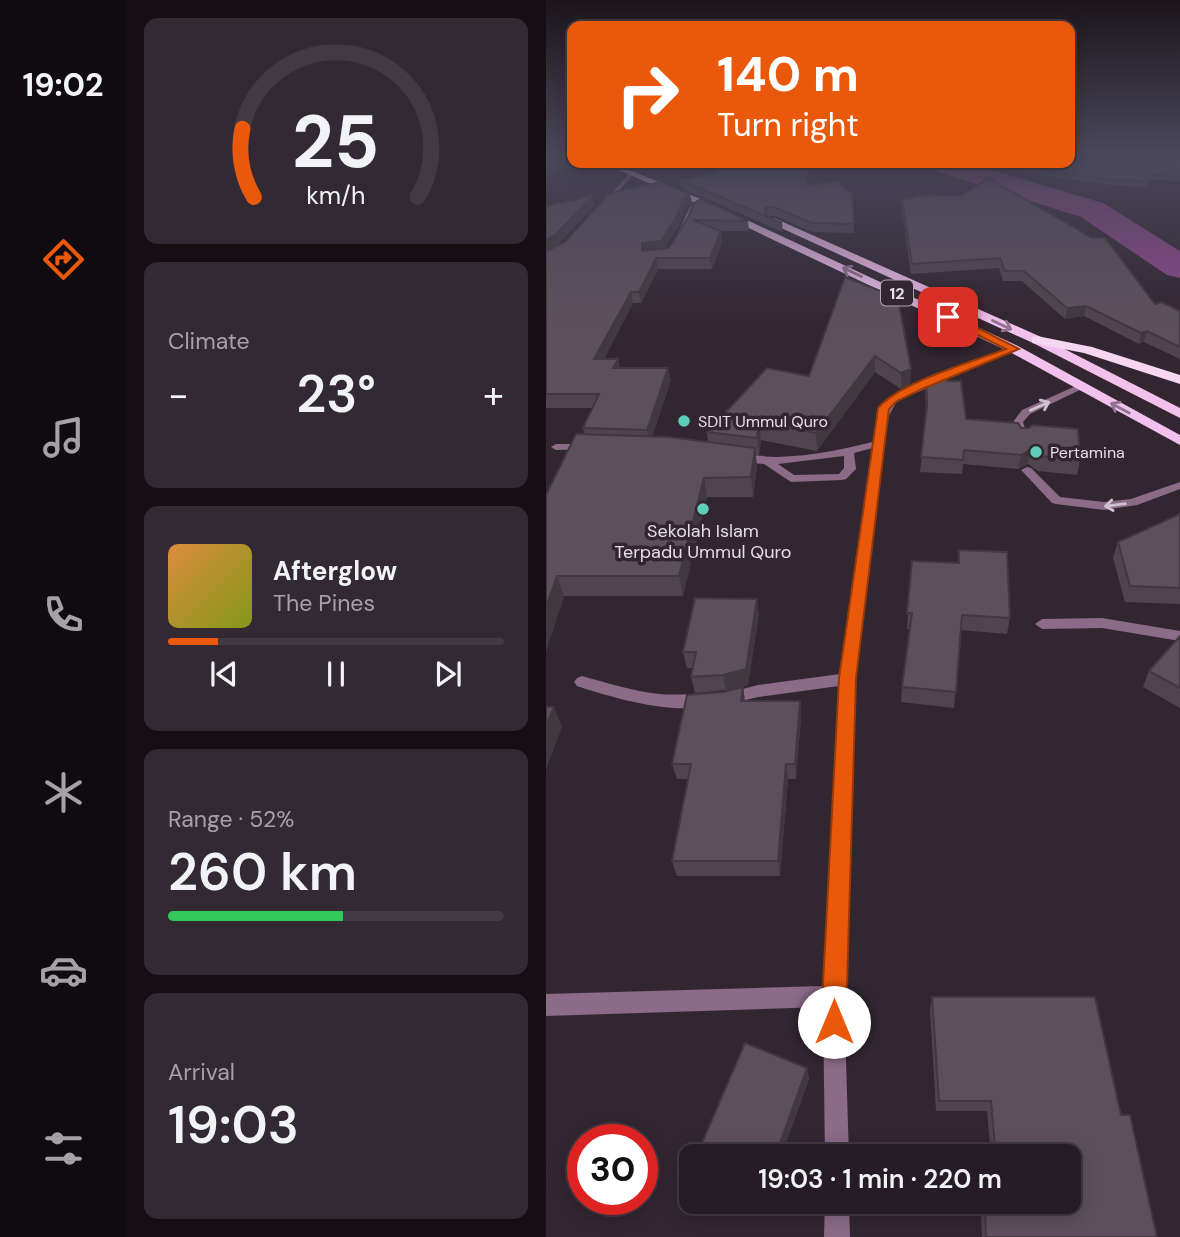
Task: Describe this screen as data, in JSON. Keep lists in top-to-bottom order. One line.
{"streets":{"highway":["12"]},"places":["SDIT Ummul Quro","Pertamina","Sekolah Islam Terpadu Ummul Quro"],"page":{"tabs":"19:02","turn":["140 m","Turn right"],"tile":["Climate",["Range · 52%","260 km"],["Arrival","19:03"]],"heat":["−","23°","+"],"song":["Afterglow","The Pines"],"limit":"30","trip":"19:03 · 1 min · 220 m","gauge":["25","km/h"]}}
